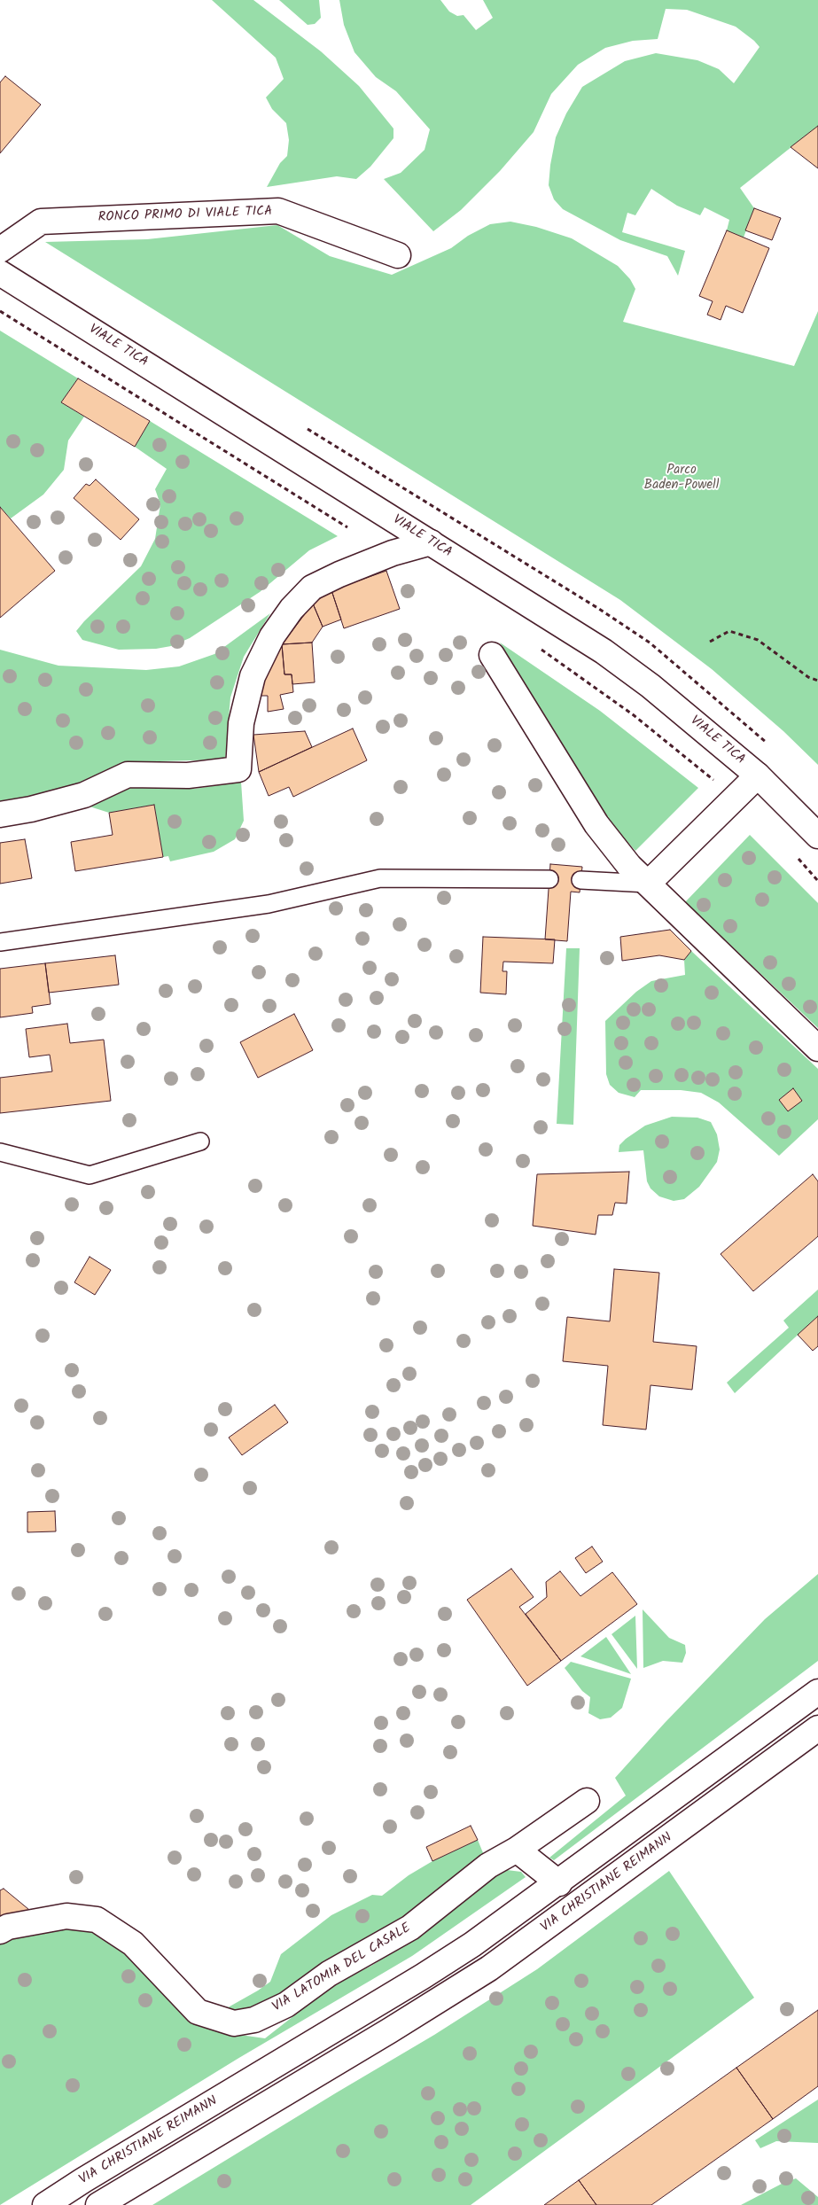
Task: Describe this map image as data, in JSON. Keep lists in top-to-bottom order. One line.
{"streets":{"street":["RONCO PRIMO DI VIALE TICA","VIALE TICA","VIA CHRISTIANE REIMANN","VIA LATOMIA DEL CASALE"]},"parks":["Parco Baden-Powell"]}
